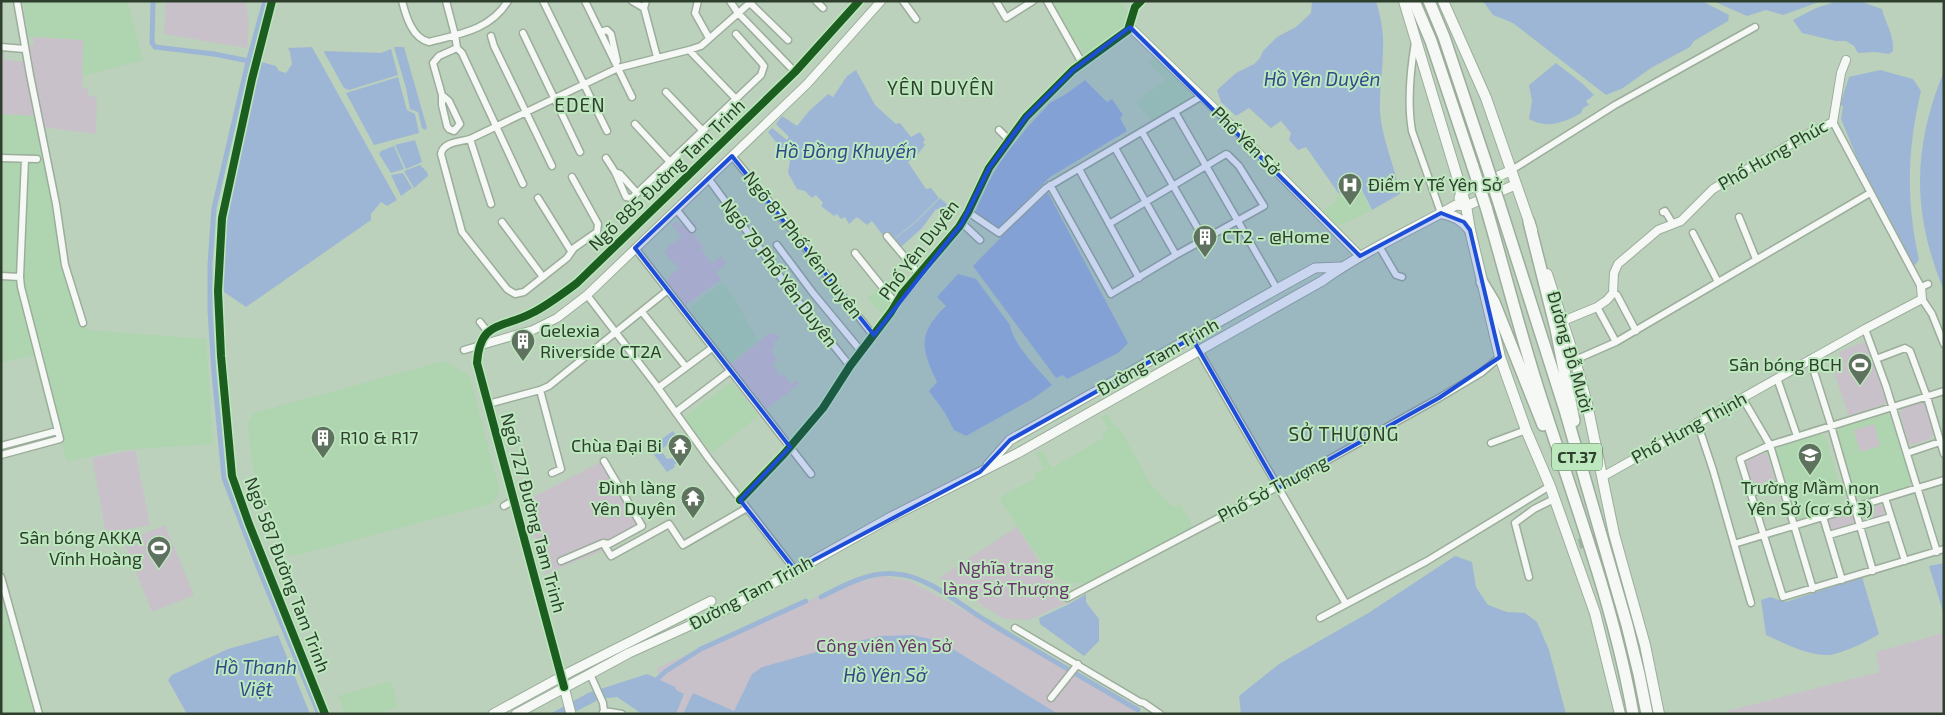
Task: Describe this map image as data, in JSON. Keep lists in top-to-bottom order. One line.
{"streets":{"highway":["CT.37"],"main road":["Đường Đỗ Mười","Đường Tam Trinh"],"street":["Phố Yên Sở","Phố Hưng Phúc","Ngõ 885 Đường Tam Trinh","Ngõ 87 Phố Yên Duyên","Phố Yên Duyên","Ngõ 79 Phố Yên Duyên","Phố Hưng Thịnh","Phố Sở Thượng","Ngõ 727 Đường Tam Trinh","Ngõ 587 Đường Tam Trinh"]},"crossings":[["Phố Yên Sở","Phố Yên Duyên"],["Phố Yên Sở","Đường Tam Trinh"],["Ngõ 885 Đường Tam Trinh","Ngõ 87 Phố Yên Duyên"],["Ngõ 885 Đường Tam Trinh","Ngõ 79 Phố Yên Duyên"],["Ngõ 885 Đường Tam Trinh","Ngõ 727 Đường Tam Trinh"],["Ngõ 87 Phố Yên Duyên","Phố Yên Duyên"],["Phố Yên Duyên","Ngõ 79 Phố Yên Duyên"],["Đường Đỗ Mười","Đường Tam Trinh"],["Đường Đỗ Mười","Phố Hưng Thịnh"],["Đường Tam Trinh","Ngõ 727 Đường Tam Trinh"]],"districts":["YÊN DUYÊN","EDEN","SỞ THƯỢNG"],"water":["Hồ Yên Duyên","Hồ Đồng Khuyến","Hồ Thanh Việt","Hồ Yên Sở"],"parks":["Nghĩa trang làng Sở Thượng","Công viên Yên Sở"],"places":{"hospital":["Điểm Y Tế Yên Sở"],"building":["CT2 - @Home","Gelexia Riverside CT2A","R10 & R17"],"sports":["Sân bóng BCH","Sân bóng AKKA Vĩnh Hoàng"],"temple":["Chùa Đại Bi","Đình làng Yên Duyên"],"school or university":["Trường Mầm non Yên Sở (cơ sở 3)"]}}
